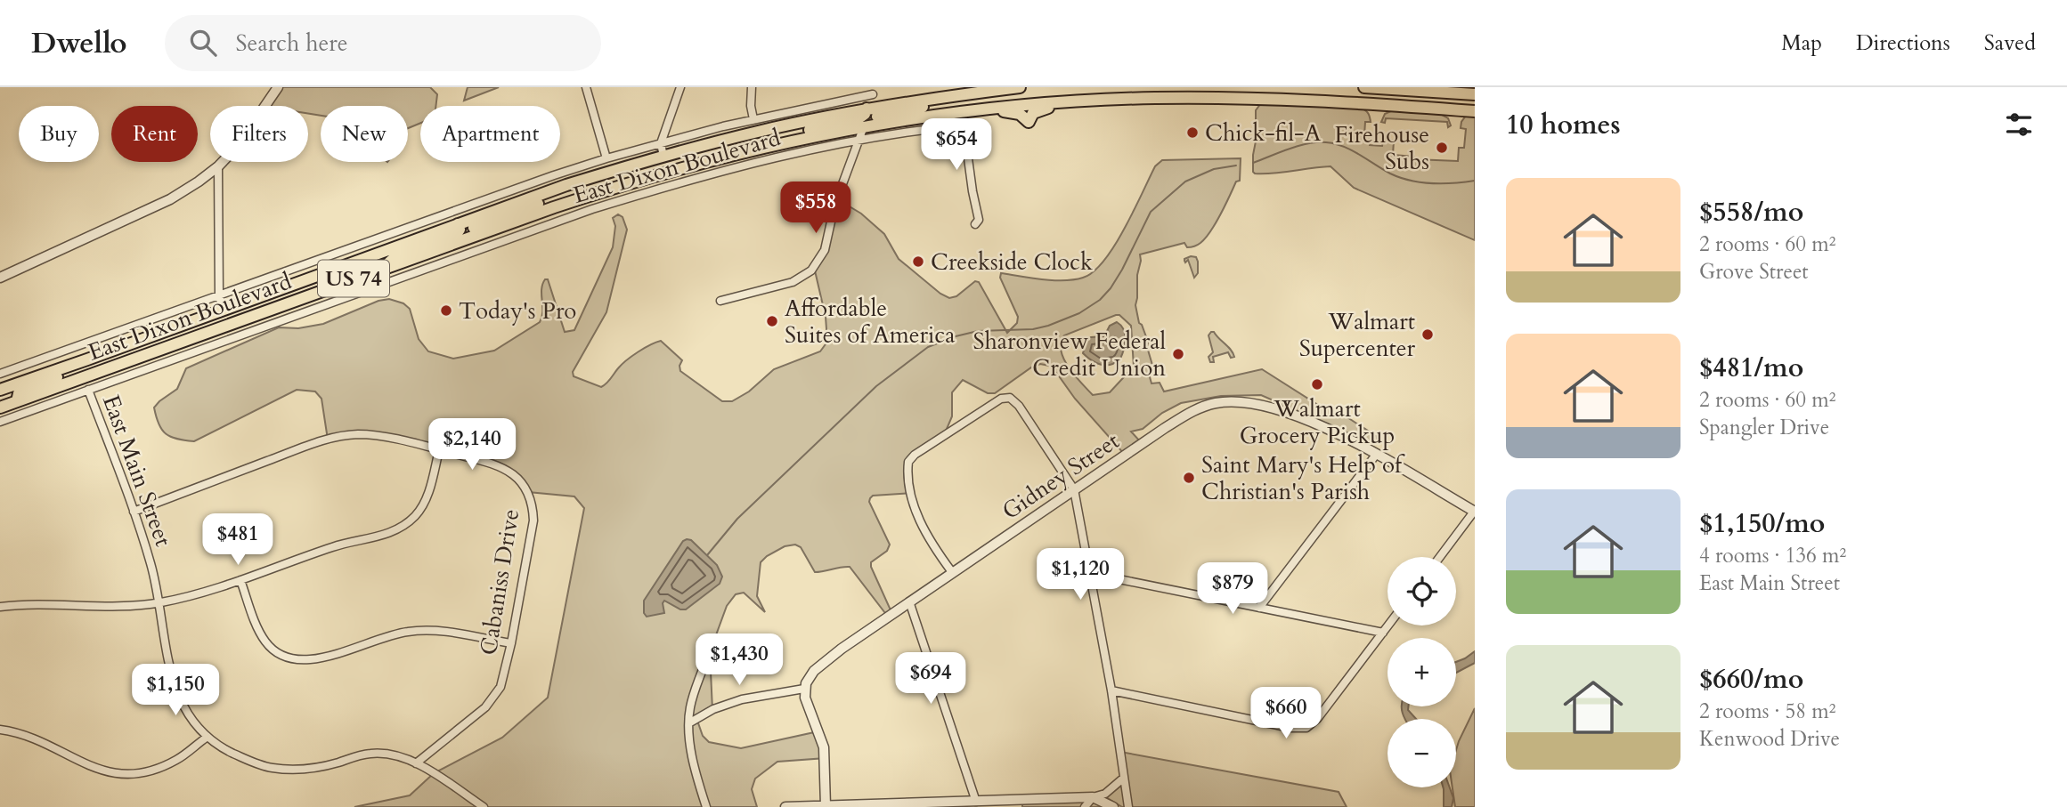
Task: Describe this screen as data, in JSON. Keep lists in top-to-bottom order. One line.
{"streets":{"highway":["East Dixon Boulevard","US 74"],"street":["East Main Street","Gidney Street","Cabaniss Drive"]},"crossings":[["East Dixon Boulevard","East Main Street"],["East Main Street","Cabaniss Drive"]],"places":["Chick-fil-A","Firehouse Subs","Creekside Clock","Today's Pro","Affordable Suites of America","Walmart Supercenter","Sharonview Federal Credit Union","Walmart Grocery Pickup","Saint Mary's Help of Christian's Parish"],"page":{"header":"Dwello","search":"Search here","nav":["Map","Directions","Saved"],"heading":"10 homes","chip":["Buy","Rent","Filters","New","Apartment"],"price":["$654","$558","$2,140","$481","$1,120","$879","$1,430","$694","$1,150","$660"],"list":[{"name":"$558/mo","note":"2 rooms · 60 m² · Grove Street"},{"name":"$481/mo","note":"2 rooms · 60 m² · Spangler Drive"},{"name":"$1,150/mo","note":"4 rooms · 136 m² · East Main Street"},{"name":"$660/mo","note":"2 rooms · 58 m² · Kenwood Drive"}],"map_buttons":["+","−"]}}
